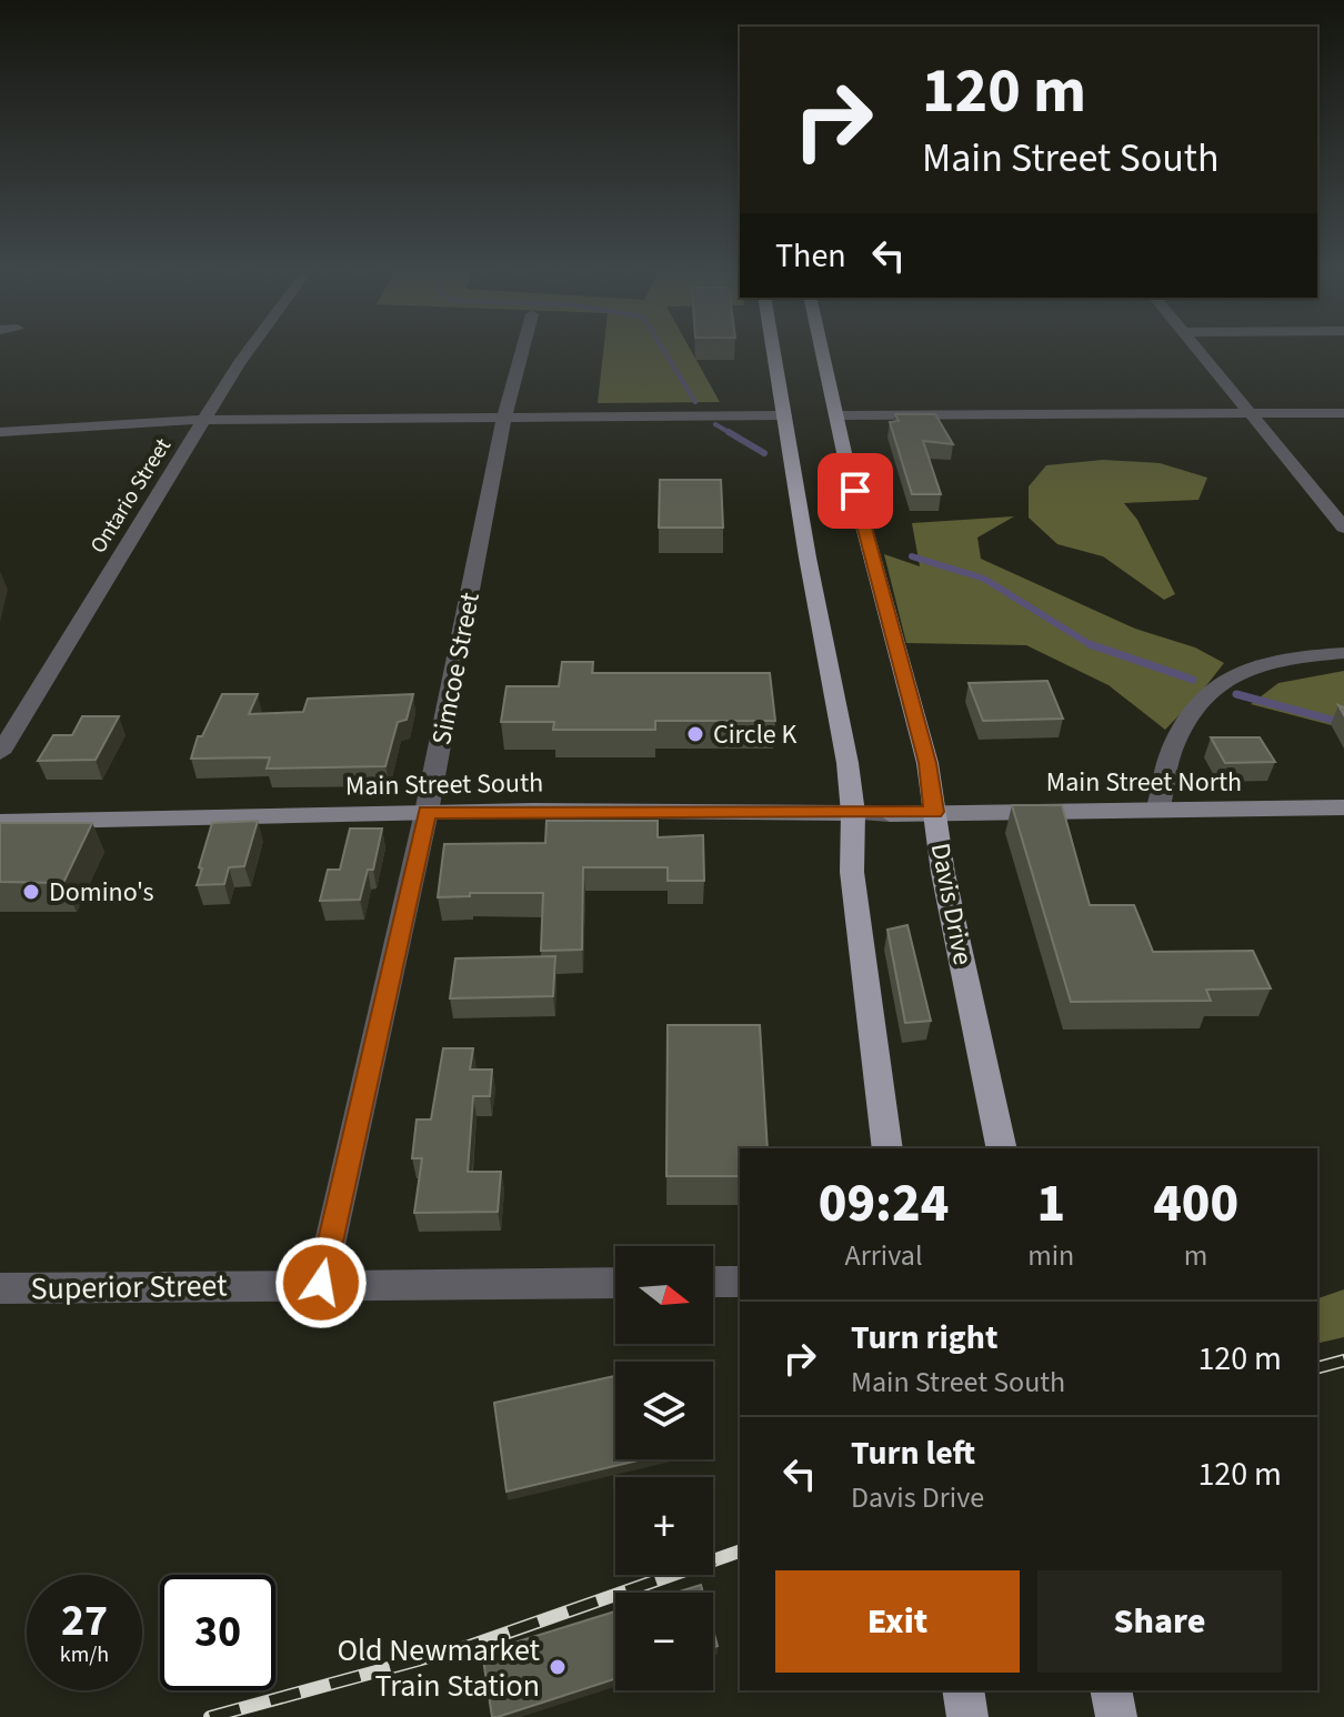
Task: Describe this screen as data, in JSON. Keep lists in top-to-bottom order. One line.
{"streets":{"main road":["Main Street North","Main Street South","Davis Drive"],"street":["Ontario Street","Simcoe Street","Superior Street"]},"crossings":[["Simcoe Street","Main Street South"],["Simcoe Street","Superior Street"],["Main Street North","Main Street South"],["Main Street North","Davis Drive"]],"places":["Circle K","Domino's","Old Newmarket Train Station"],"north":"right","page":{"turn":["120 m","Main Street South"],"then":"Then","eta":["09:24","Arrival","1","min","400","m"],"map_buttons":["+","−"],"list":[{"name":"Turn right","note":"Main Street South","value":"120 m"},{"name":"Turn left","note":"Davis Drive","value":"120 m"}],"buttons":["Exit","Share"],"speed":"27 km/h","limit":"30"}}
